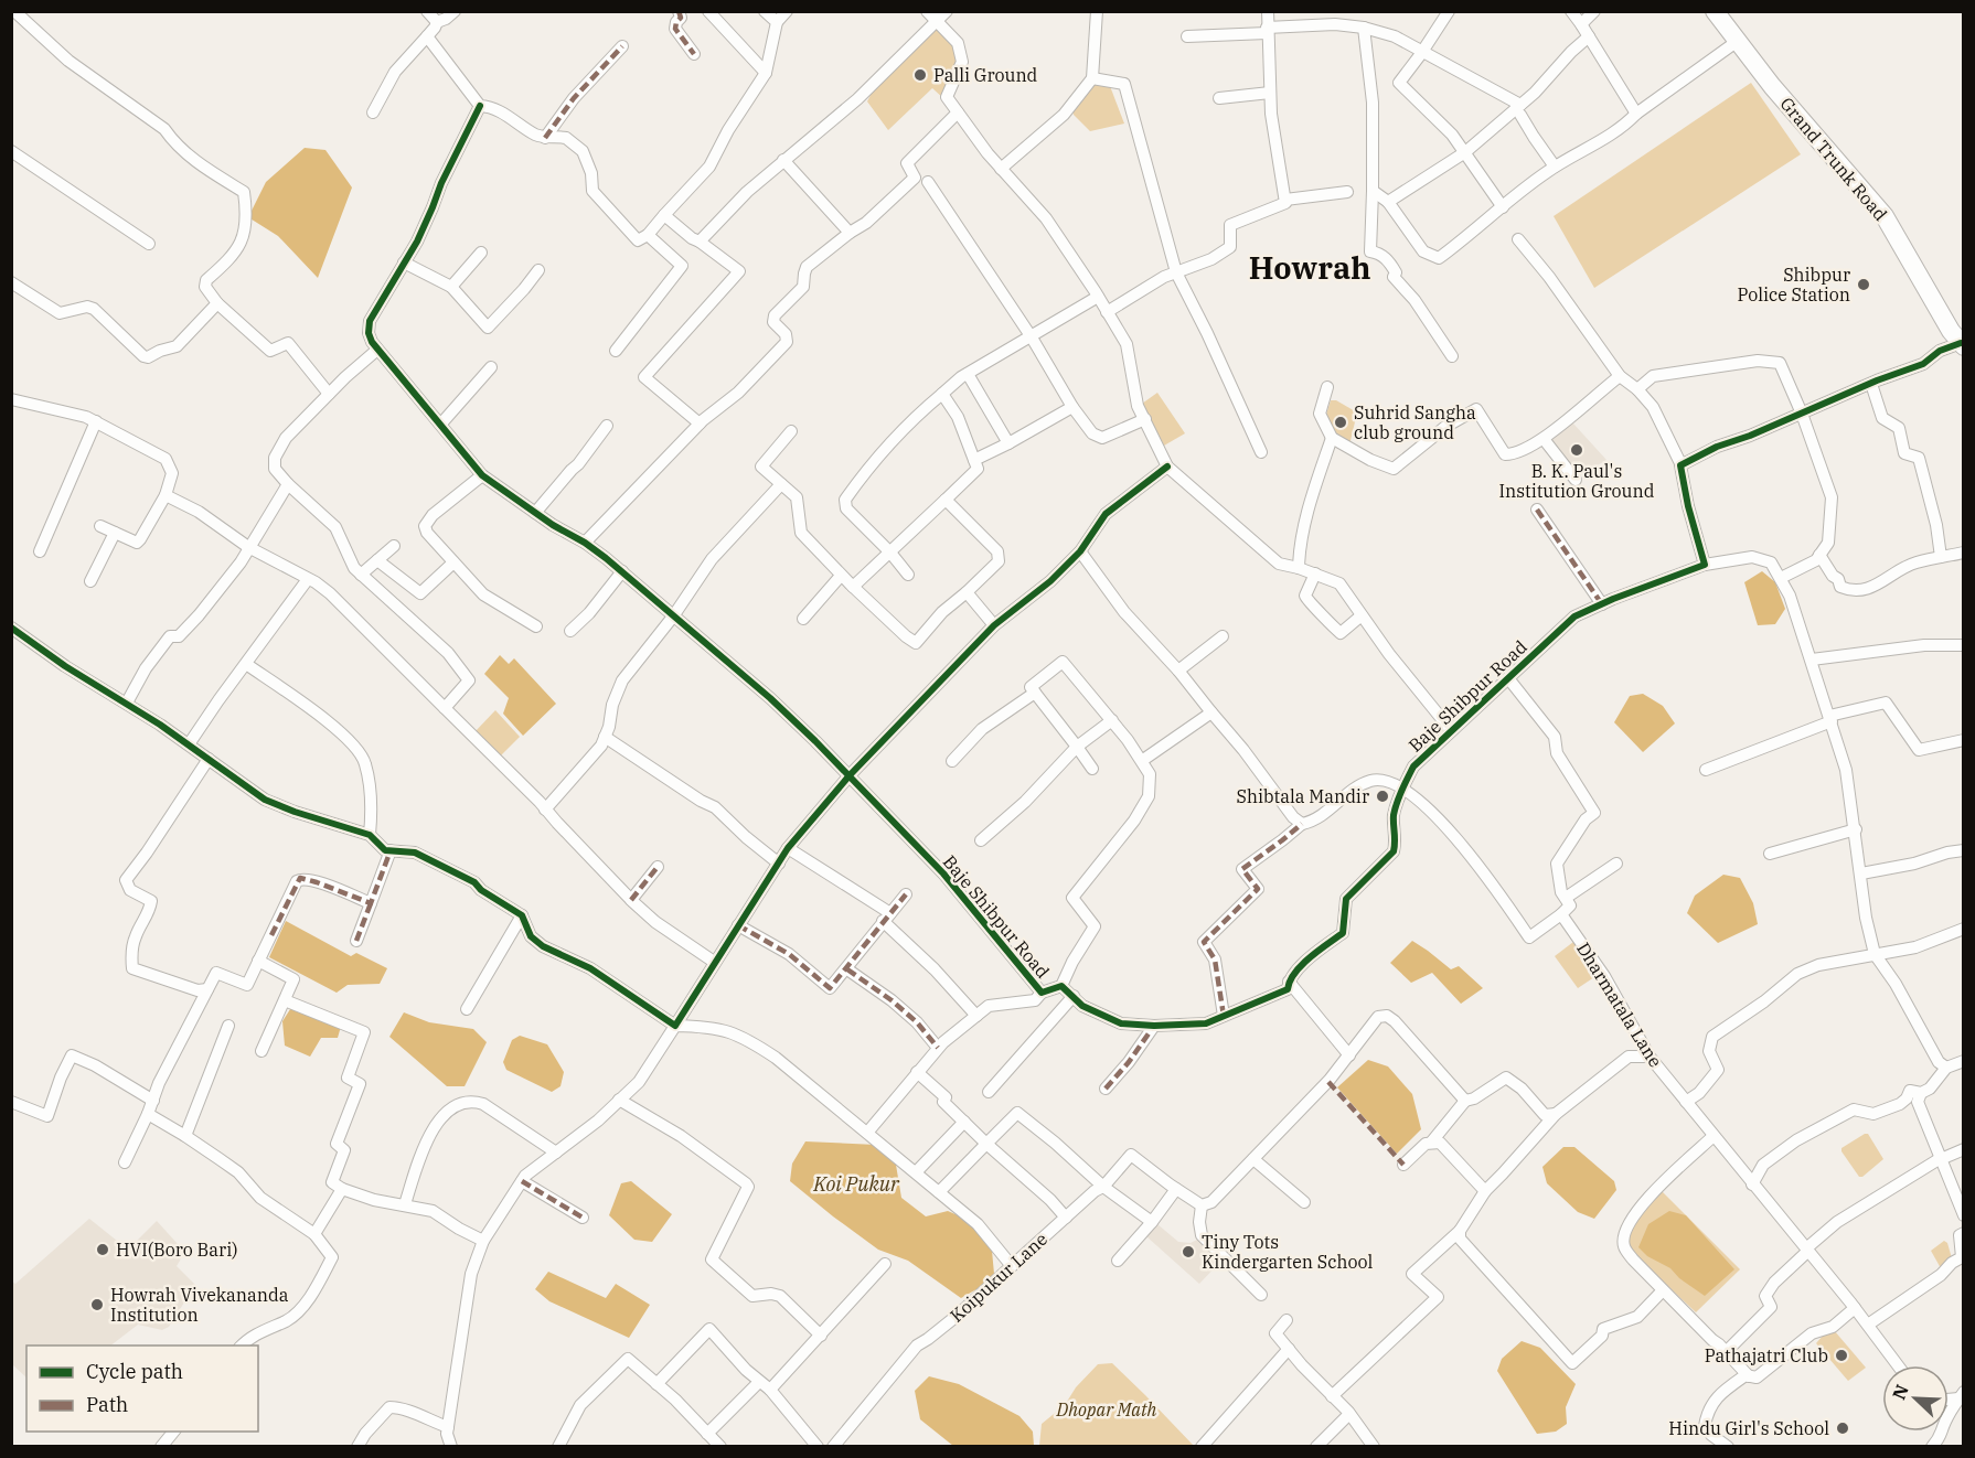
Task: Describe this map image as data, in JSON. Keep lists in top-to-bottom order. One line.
{"streets":{"main road":["Grand Trunk Road"],"street":["Baje Shibpur Road","Dharmatala Lane","Koipukur Lane"]},"districts":["Howrah"],"water":["Koi Pukur"],"parks":["Dhopar Math"],"places":["Palli Ground","Shibpur Police Station","Suhrid Sangha club ground","B. K. Paul's Institution Ground","Shibtala Mandir","HVI(Boro Bari)","Tiny Tots Kindergarten School","Howrah Vivekananda Institution","Pathajatri Club","Hindu Girl's School"],"legend":["Cycle path","Path"],"north":"top left"}
